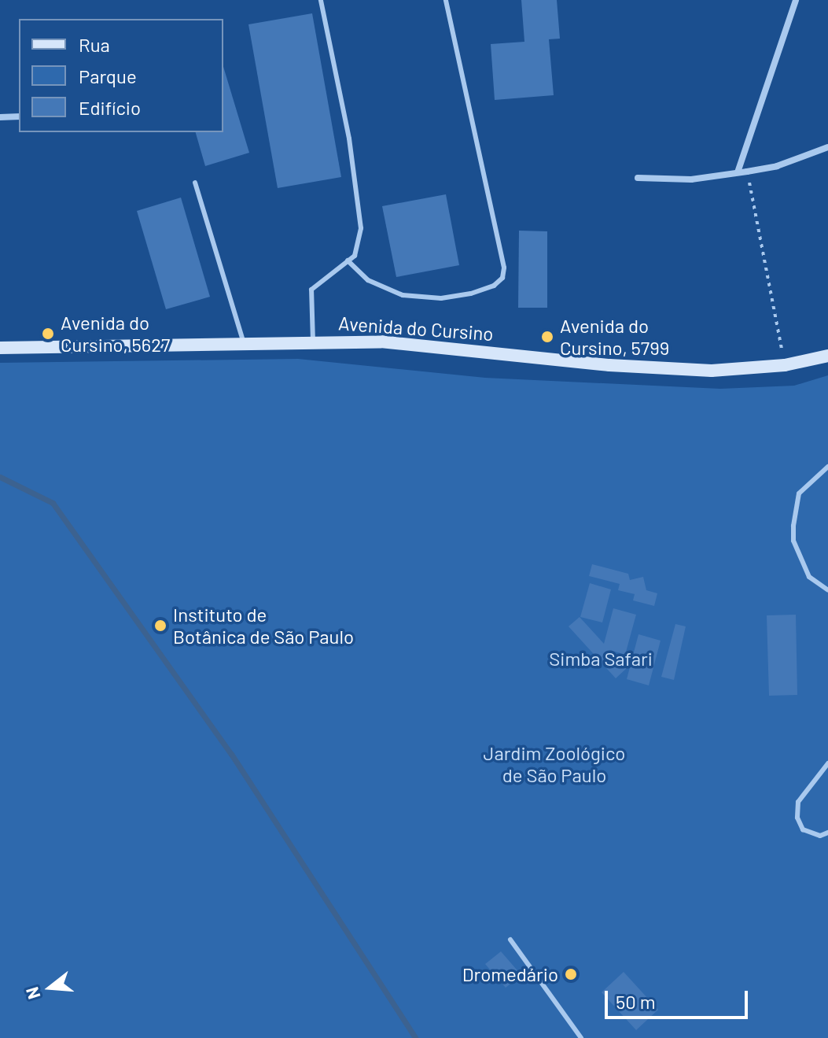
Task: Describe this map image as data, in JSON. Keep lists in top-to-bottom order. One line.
{"streets":{"main road":["Avenida do Cursino"]},"parks":["Simba Safari","Jardim Zoológico de São Paulo"],"places":["Avenida do Cursino, 5627","Avenida do Cursino, 5799","Instituto de Botânica de São Paulo","Dromedário"],"legend":["Rua","Parque","Edifício"],"scale_bar":"50 m","north":"left"}
